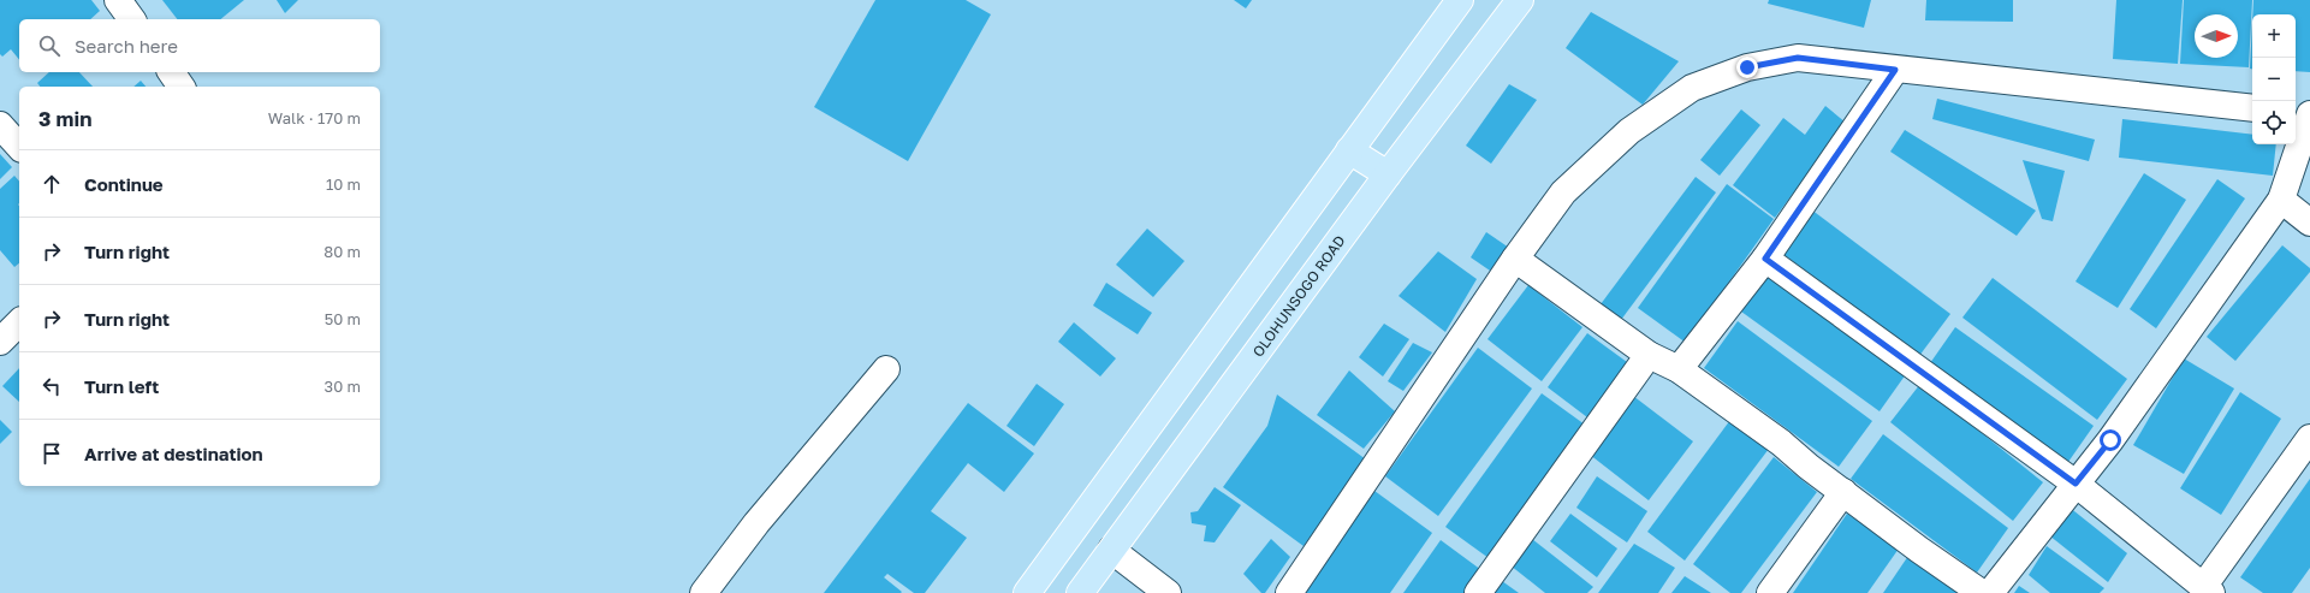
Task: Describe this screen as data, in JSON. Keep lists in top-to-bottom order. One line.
{"streets":{"main road":["OLOHUNSOGO ROAD"]},"north":"right","page":{"map_buttons":["+","−"],"search":"Search here","heading":["3 min","Walk · 170 m"],"list":[["Continue","10 m"],["Turn right","80 m"],["Turn right","50 m"],["Turn left","30 m"],"Arrive at destination"]}}
